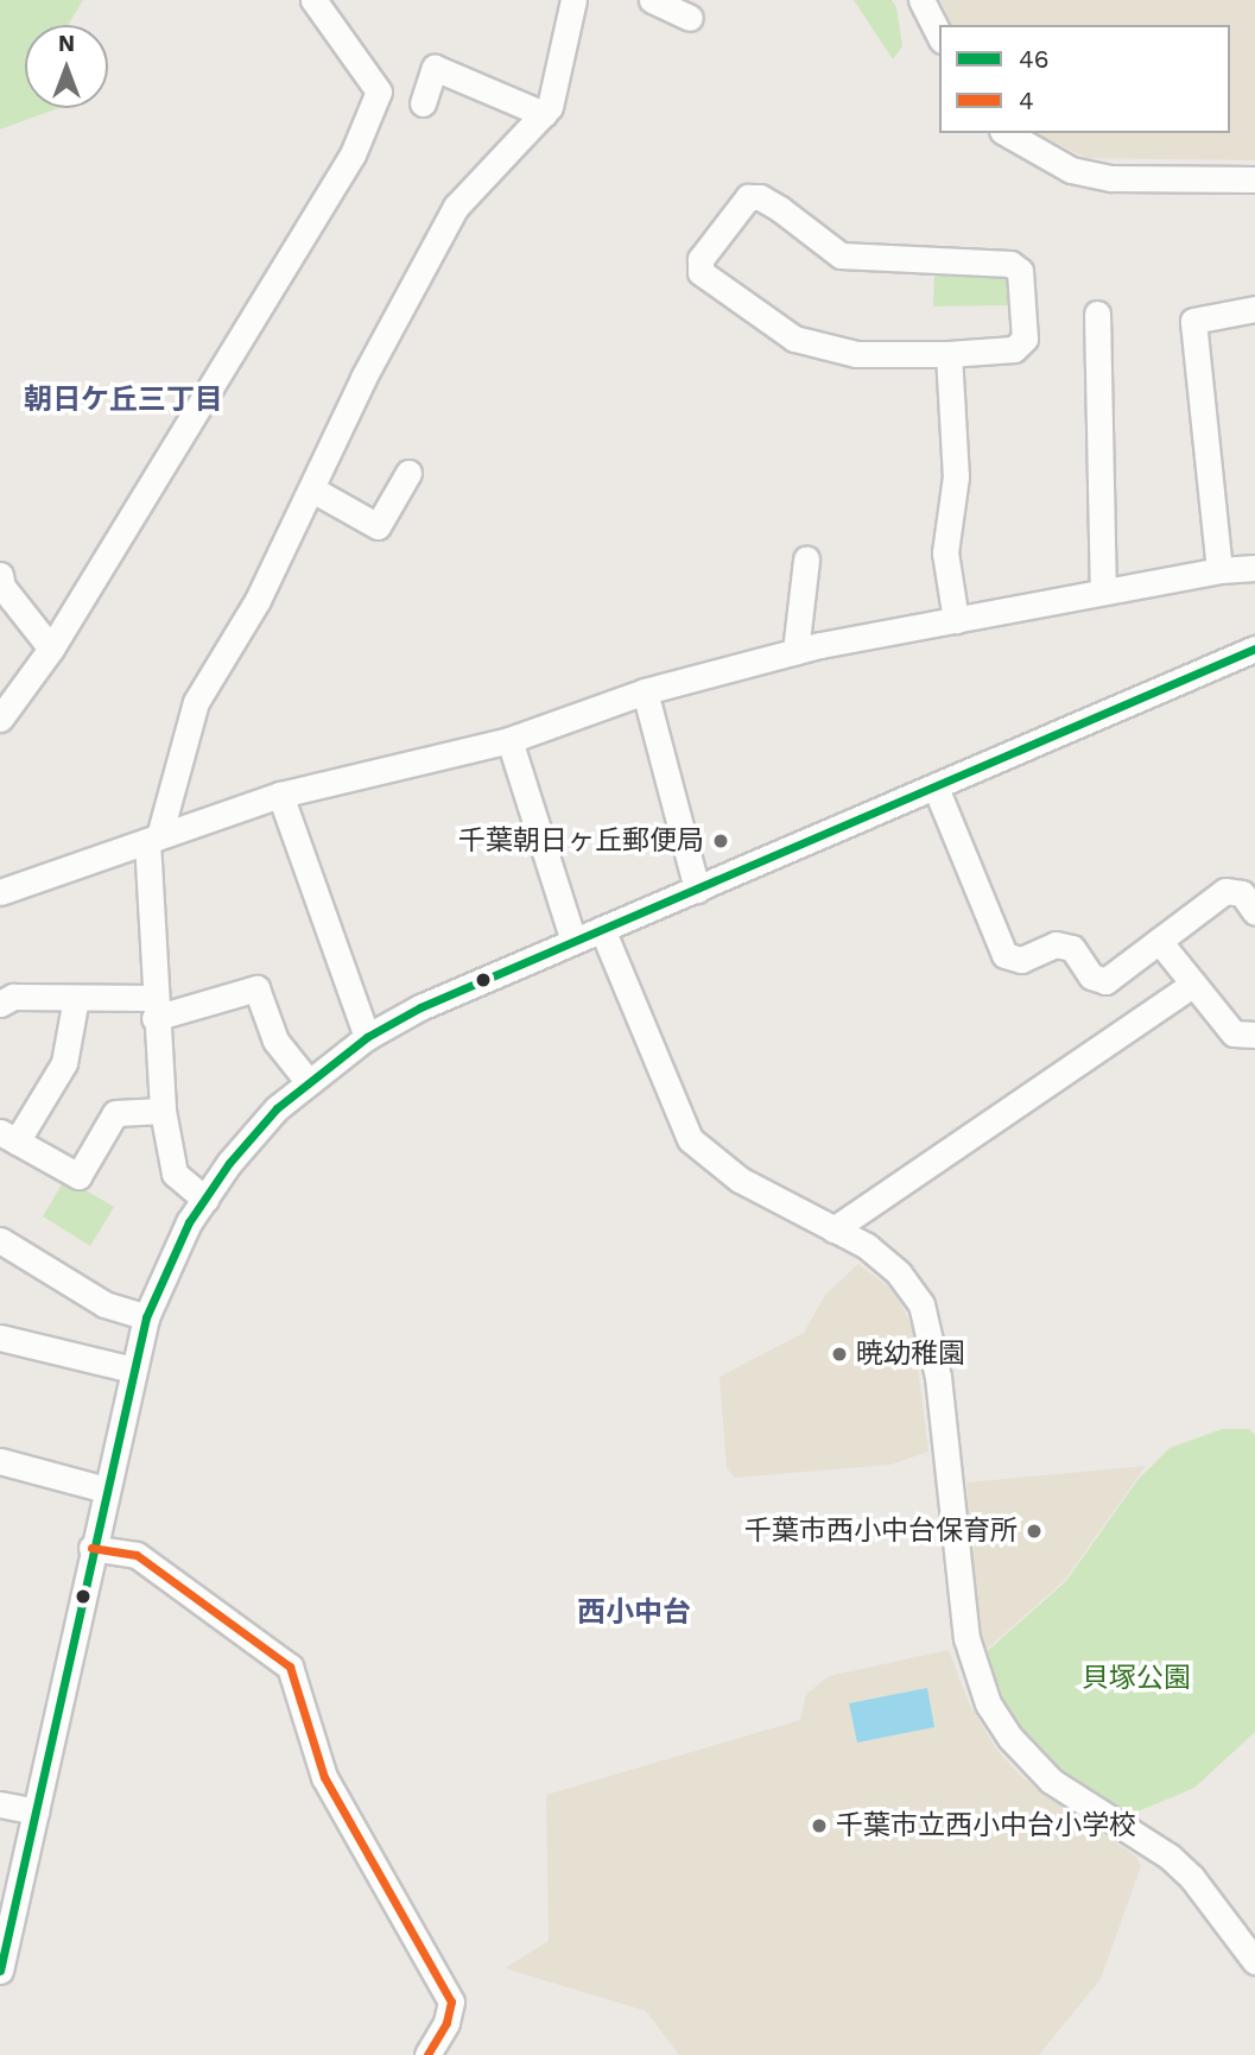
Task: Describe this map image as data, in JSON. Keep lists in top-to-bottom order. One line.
{"districts":["朝日ケ丘三丁目","西小中台"],"parks":["貝塚公園"],"places":["千葉朝日ヶ丘郵便局","暁幼稚園","千葉市西小中台保育所","千葉市立西小中台小学校"],"lines":["transit line 46","transit line 4"],"legend":["46","4"],"north":"top"}
